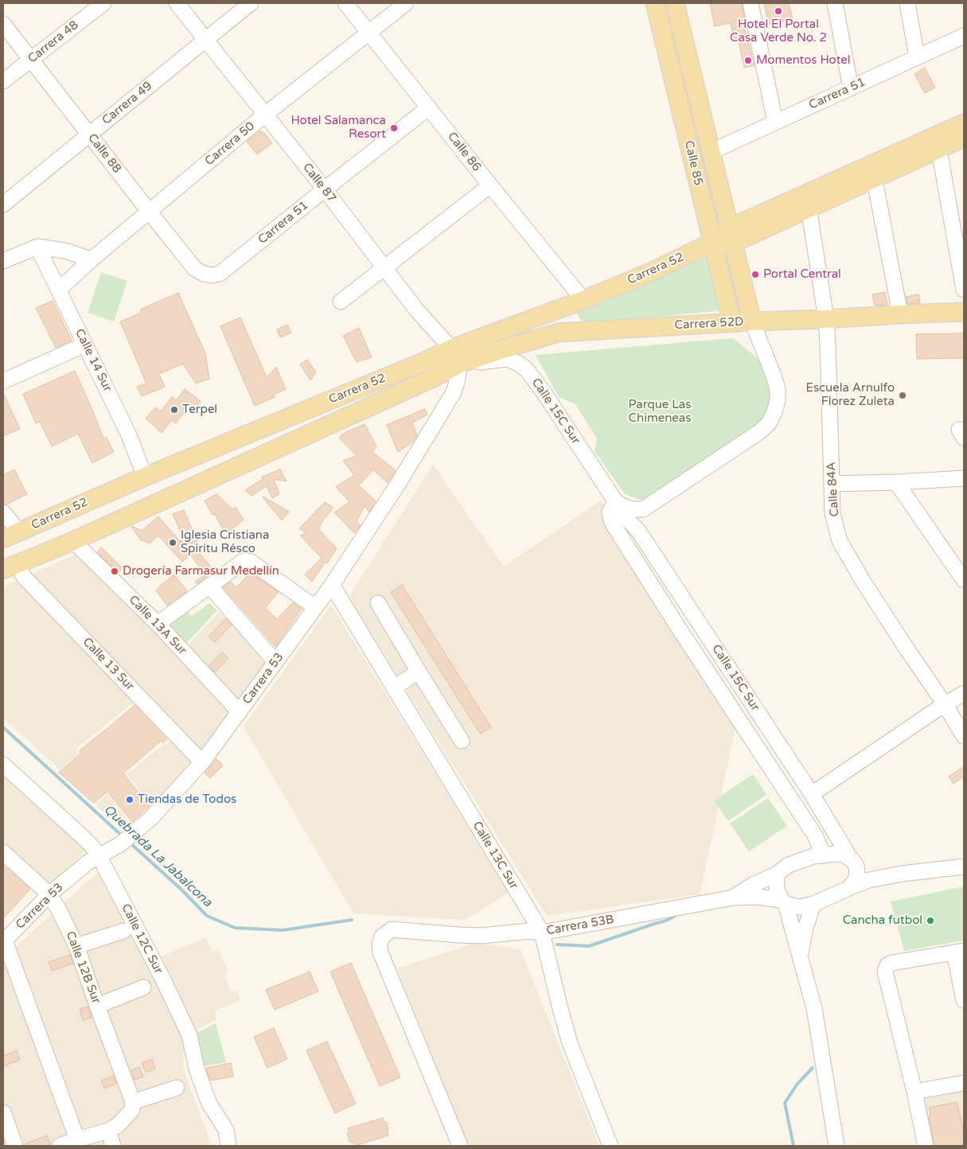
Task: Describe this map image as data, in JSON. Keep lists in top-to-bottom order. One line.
{"streets":{"main road":["Calle 85","Carrera 52","Carrera 52D"],"street":["Carrera 48","Carrera 51","Carrera 49","Carrera 50","Calle 86","Calle 88","Calle 87","Calle 14 Sur","Calle 15C Sur","Calle 84A","Calle 13A Sur","Calle 13 Sur","Carrera 53","Calle 13C Sur","Carrera 53B","Calle 12C Sur","Calle 12B Sur"]},"crossings":[["Carrera 48","Calle 88"],["Carrera 51","Calle 86"],["Carrera 51","Calle 88"],["Carrera 51","Calle 85"],["Carrera 51","Calle 87"],["Carrera 49","Calle 88"],["Carrera 49","Calle 87"],["Carrera 50","Calle 86"],["Carrera 50","Calle 88"],["Carrera 50","Calle 87"],["Carrera 50","Calle 14 Sur"],["Calle 86","Carrera 52"],["Calle 85","Carrera 52"],["Calle 85","Carrera 52D"],["Calle 87","Carrera 52"],["Calle 87","Carrera 52D"],["Calle 87","Calle 15C Sur"],["Calle 87","Carrera 53"],["Carrera 52","Carrera 52D"],["Carrera 52","Calle 14 Sur"],["Carrera 52","Calle 15C Sur"],["Carrera 52","Calle 84A"],["Carrera 52","Calle 13A Sur"],["Carrera 52","Calle 13 Sur"],["Carrera 52","Carrera 53"],["Carrera 52D","Calle 15C Sur"],["Carrera 52D","Calle 84A"],["Carrera 52D","Carrera 53"],["Calle 15C Sur","Carrera 53"],["Calle 15C Sur","Carrera 53B"],["Calle 13A Sur","Carrera 53"],["Calle 13 Sur","Carrera 53"],["Carrera 53","Calle 13C Sur"],["Carrera 53","Calle 12C Sur"],["Carrera 53","Calle 12B Sur"],["Calle 13C Sur","Carrera 53B"]],"water":["Quebrada La Jabalcona"],"parks":["Parque Las Chimeneas"],"places":["Hotel El Portal Casa Verde No. 2","Momentos Hotel","Hotel Salamanca Resort","Portal Central","Escuela Arnulfo Florez Zuleta","Terpel","Iglesia Cristiana Spiritu Résco","Drogería Farmasur Medellín","Tiendas de Todos","Cancha futbol"]}
